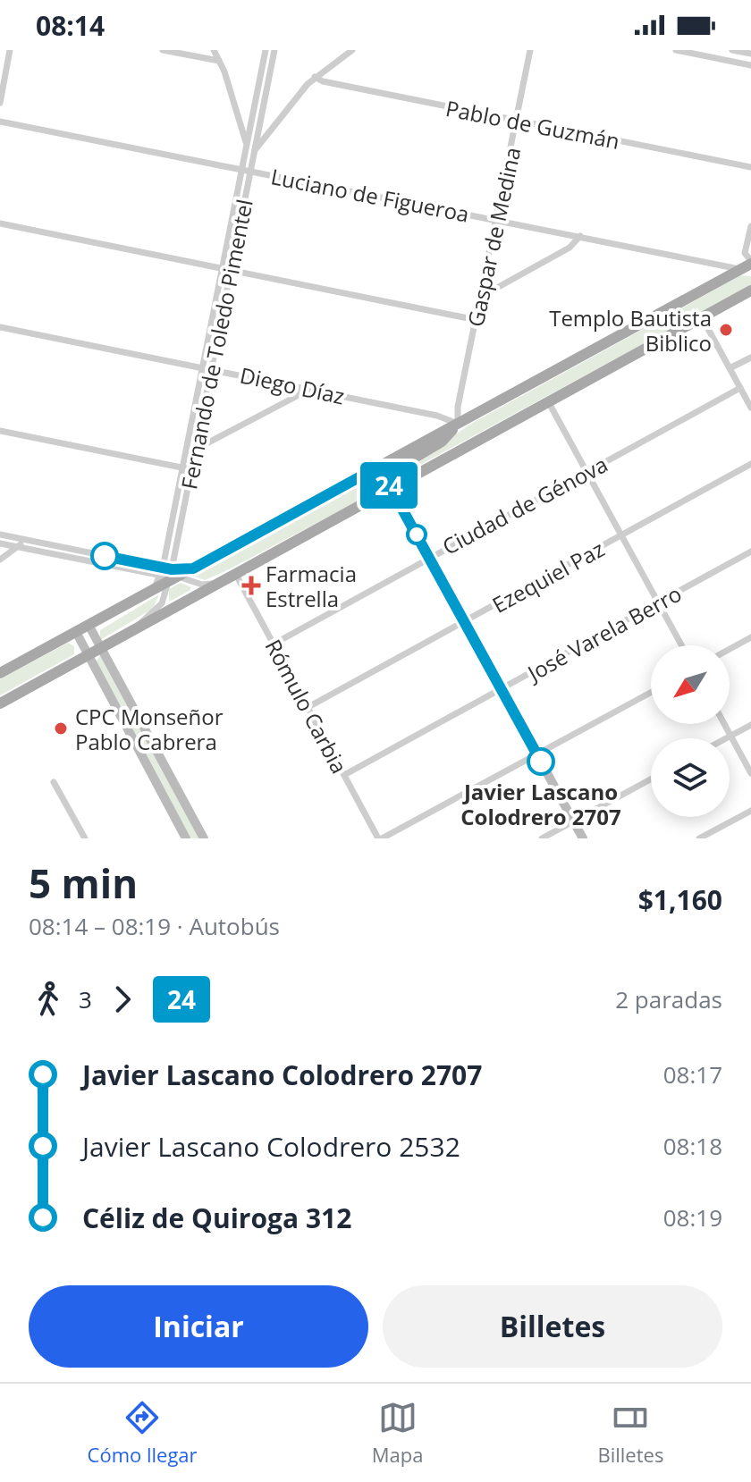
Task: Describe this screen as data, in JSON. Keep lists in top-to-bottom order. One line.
{"streets":{"street":["Pablo de Guzmán","Luciano de Figueroa","Gaspar de Medina","Fernando de Toledo Pimentel","Diego Díaz","Ciudad de Génova","Ezequiel Paz","José Varela Berro","Rómulo Carbia"]},"crossings":[["Pablo de Guzmán","Gaspar de Medina"],["Luciano de Figueroa","Gaspar de Medina"],["Luciano de Figueroa","Fernando de Toledo Pimentel"],["Gaspar de Medina","Diego Díaz"],["Fernando de Toledo Pimentel","Diego Díaz"],["Ciudad de Génova","Rómulo Carbia"],["Ezequiel Paz","Rómulo Carbia"],["José Varela Berro","Rómulo Carbia"]],"places":{"other":["Templo Bautista Biblico","CPC Monseñor Pablo Cabrera","Javier Lascano Colodrero 2707"],"health":["Farmacia Estrella"]},"lines":["bus line 24"],"north":"bottom left","page":{"status":"08:14","on_map":"24","heading":["5 min","08:14 – 08:19 · Autobús","$1,160"],"legs":["3","24","2 paradas"],"list":[{"name":"Javier Lascano Colodrero 2707","value":"08:17"},{"name":"Javier Lascano Colodrero 2532","value":"08:18"},{"name":"Céliz de Quiroga 312","value":"08:19"}],"buttons":["Iniciar","Billetes"],"tabs":["Cómo llegar","Mapa","Billetes"]}}
